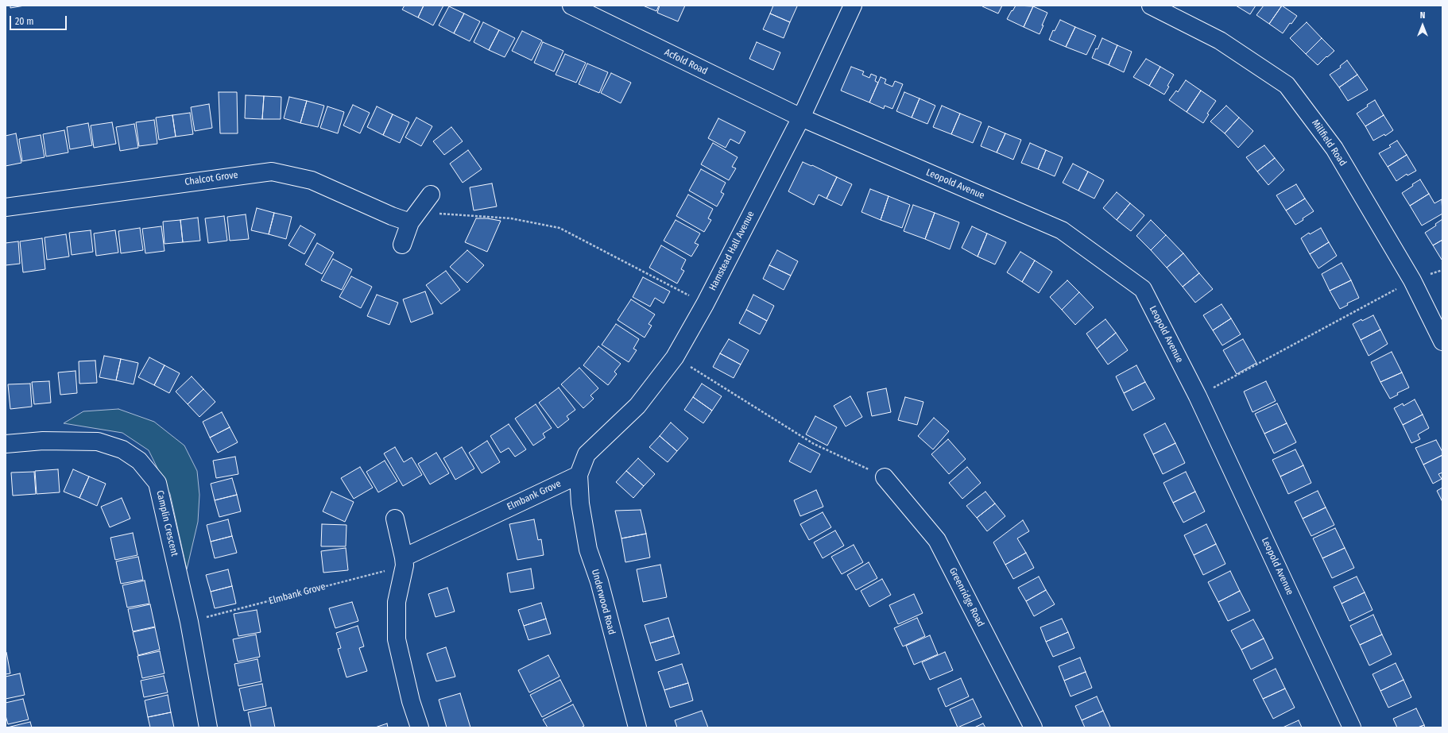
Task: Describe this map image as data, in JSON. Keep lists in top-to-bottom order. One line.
{"streets":{"street":["Acfold Road","Millfield Road","Chalcot Grove","Leopold Avenue","Hamstead Hall Avenue","Elmbank Grove","Camplin Crescent","Greenridge Road","Underwood Road"]},"crossings":[["Acfold Road","Leopold Avenue"],["Acfold Road","Hamstead Hall Avenue"],["Leopold Avenue","Hamstead Hall Avenue"],["Hamstead Hall Avenue","Elmbank Grove"],["Hamstead Hall Avenue","Underwood Road"],["Elmbank Grove","Camplin Crescent"],["Elmbank Grove","Underwood Road"]],"scale_bar":"20 m","north":"top"}
